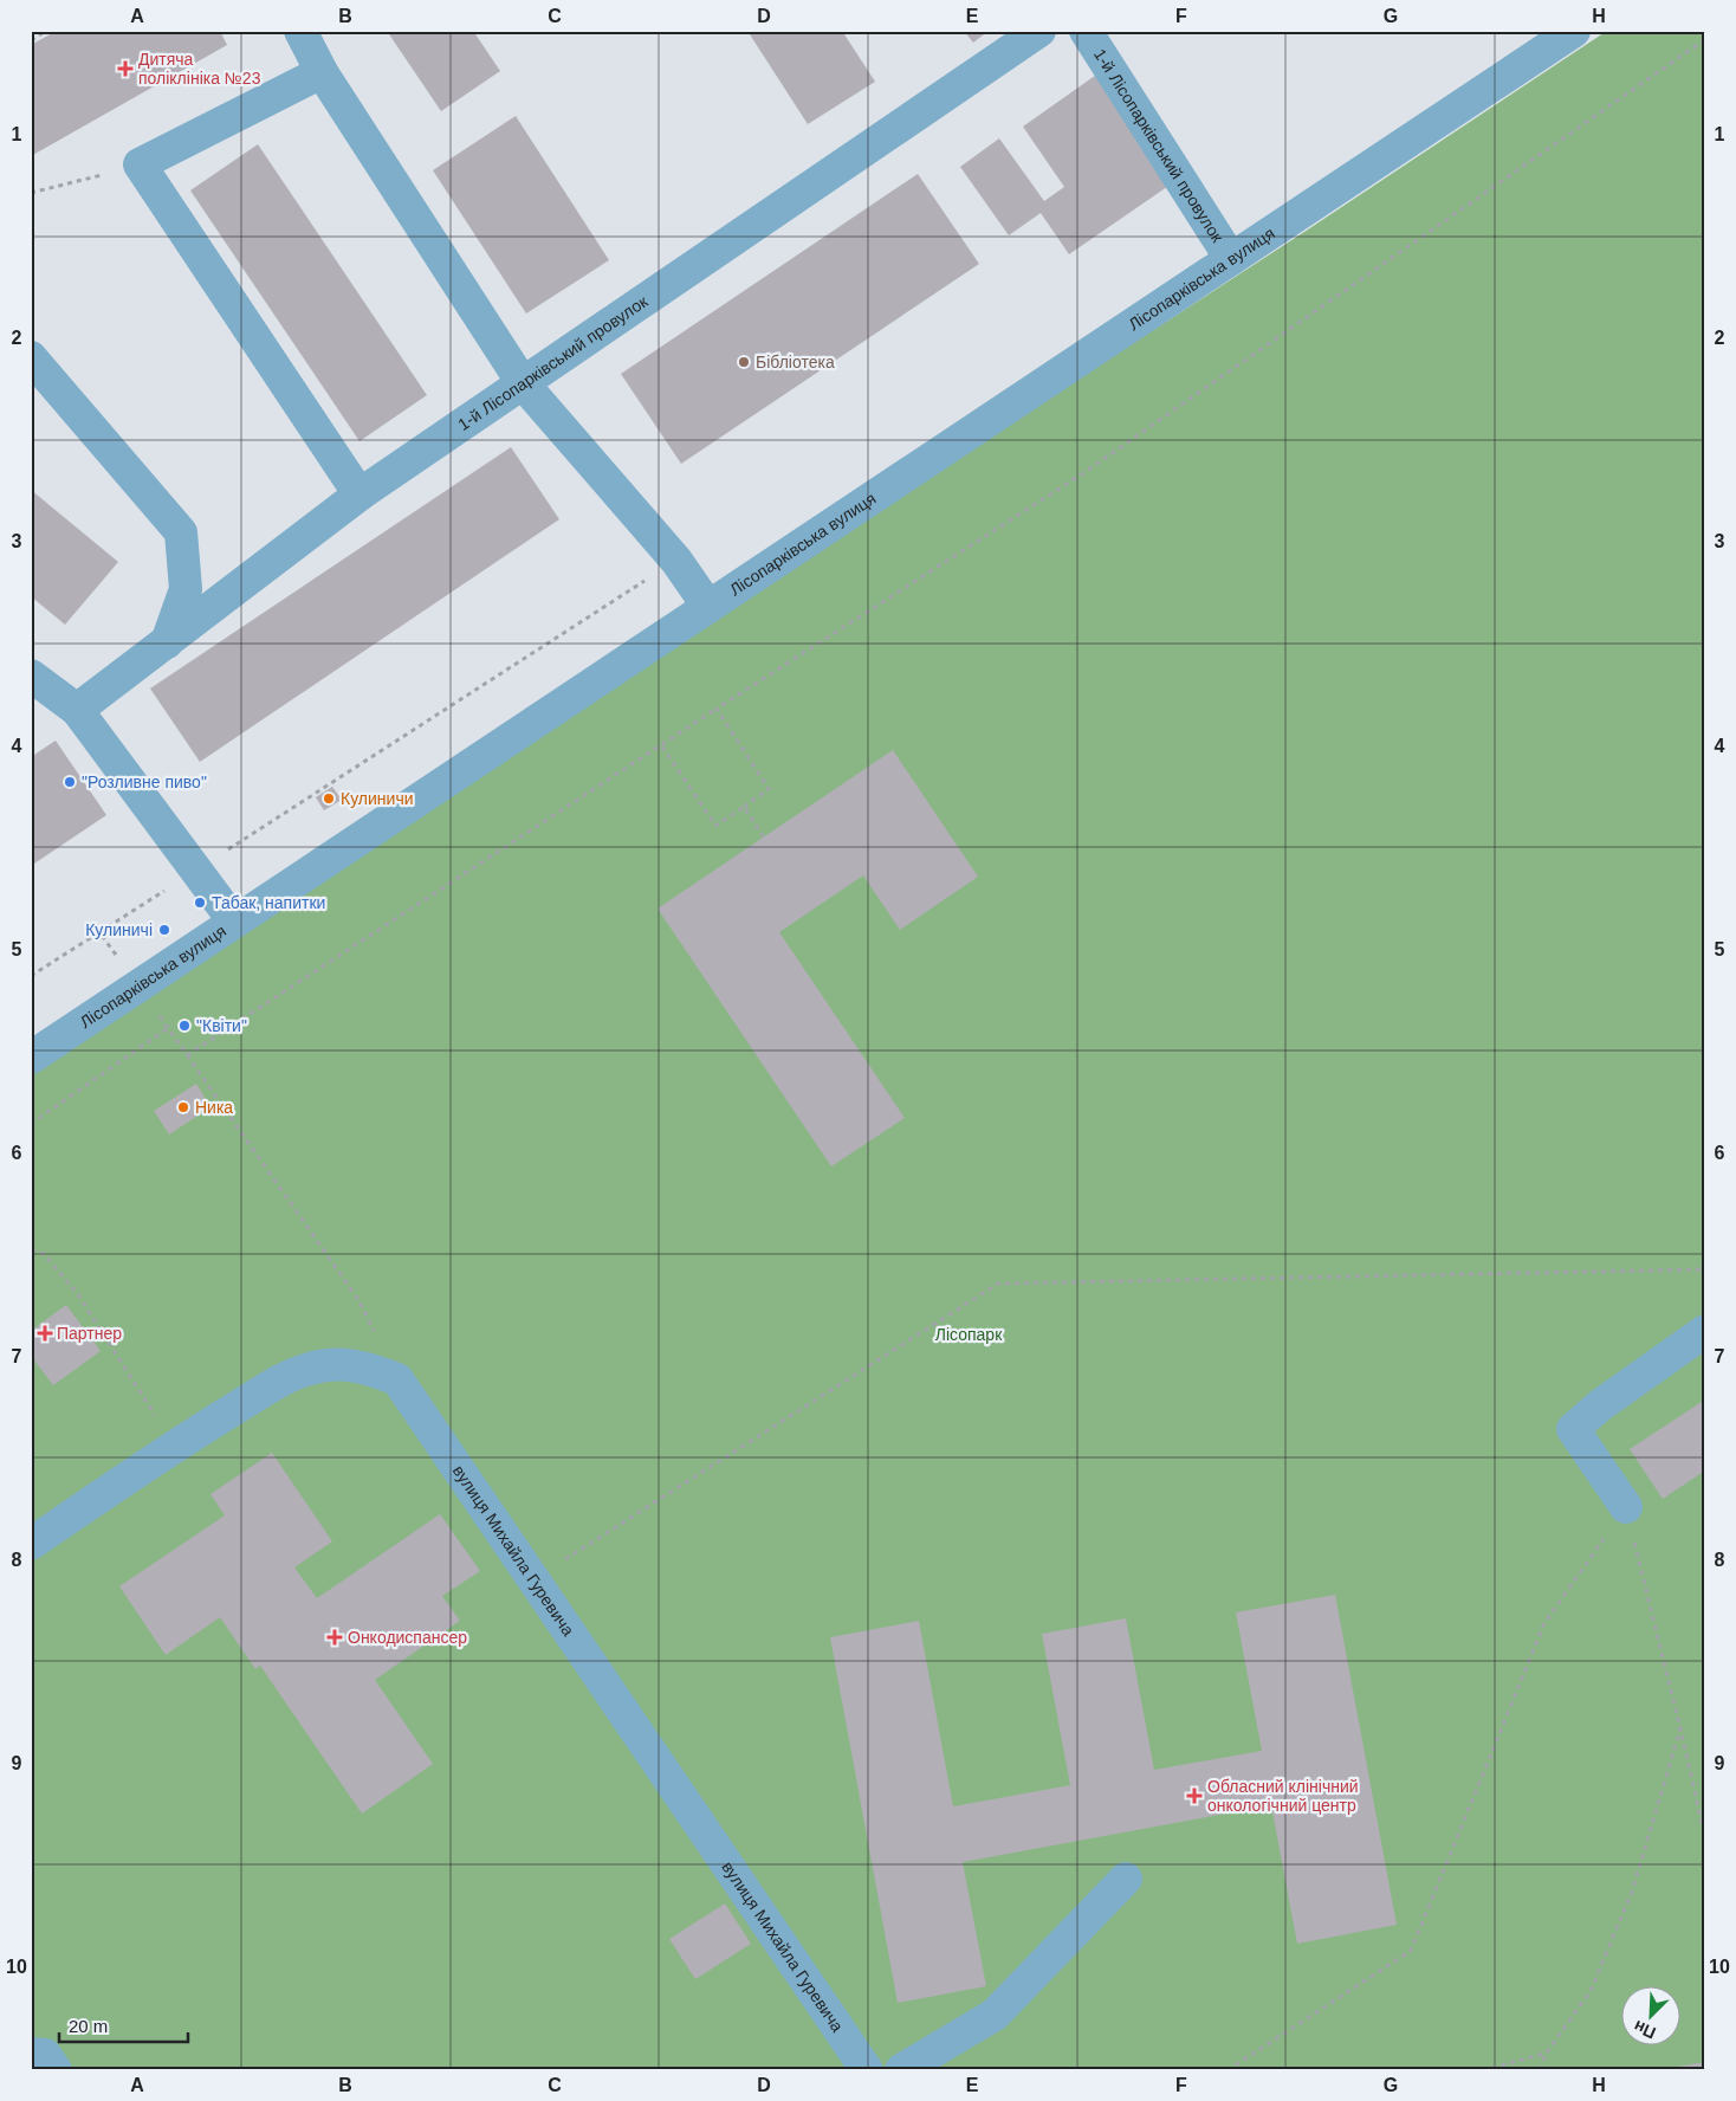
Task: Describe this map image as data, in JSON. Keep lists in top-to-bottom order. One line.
{"streets":{"street":["1-й Лісопарківський провулок","Лісопарківська вулиця","вулиця Михайла Гуревича"]},"crossings":[["1-й Лісопарківський провулок","Лісопарківська вулиця"]],"parks":["Лісопарк"],"places":{"health":["Дитяча поліклініка №23","Партнер","Онкодиспансер","Обласний клінічний онкологічний центр"],"other":["Бібліотека","\"Розливне пиво\"","Кулиничи","Табак, напитки","Кулиничі","\"Квіти\"","Ника"]},"scale_bar":"20 m","north":"bottom left","grid":{"columns":["A","B","C","D","E","F","G","H"],"rows":["1","2","3","4","5","6","7","8","9","10"]}}
